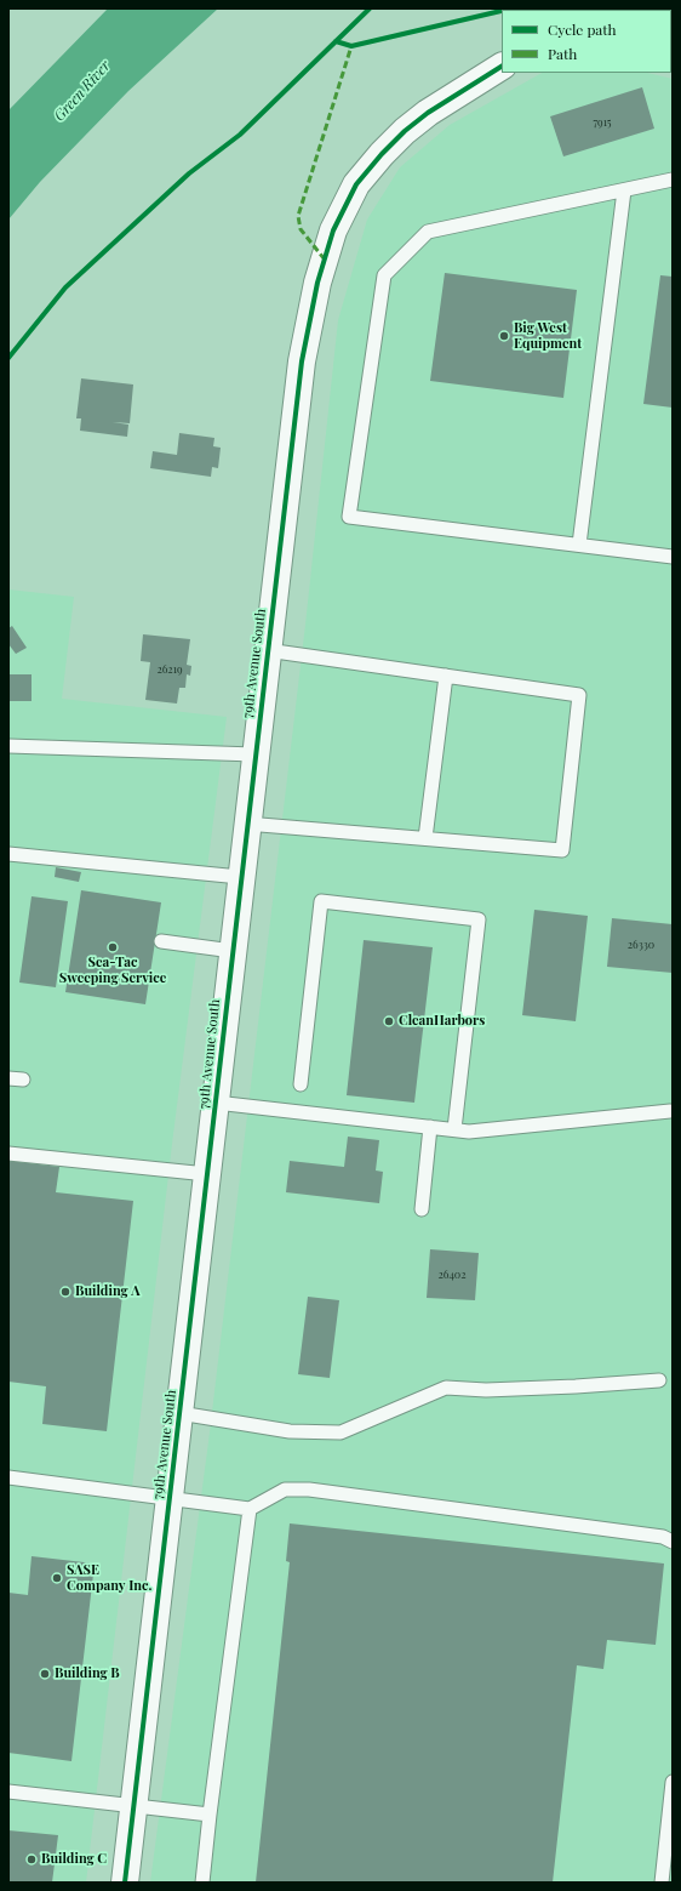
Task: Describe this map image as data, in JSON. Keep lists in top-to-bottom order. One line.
{"streets":{"street":["79th Avenue South"]},"water":["Green River"],"places":["Big West Equipment","Sea-Tac Sweeping Service","CleanHarbors","Building A","SASE Company Inc.","Building B","Building C"],"house_numbers":["7915","26219","26330","26402"],"legend":["Cycle path","Path"]}
